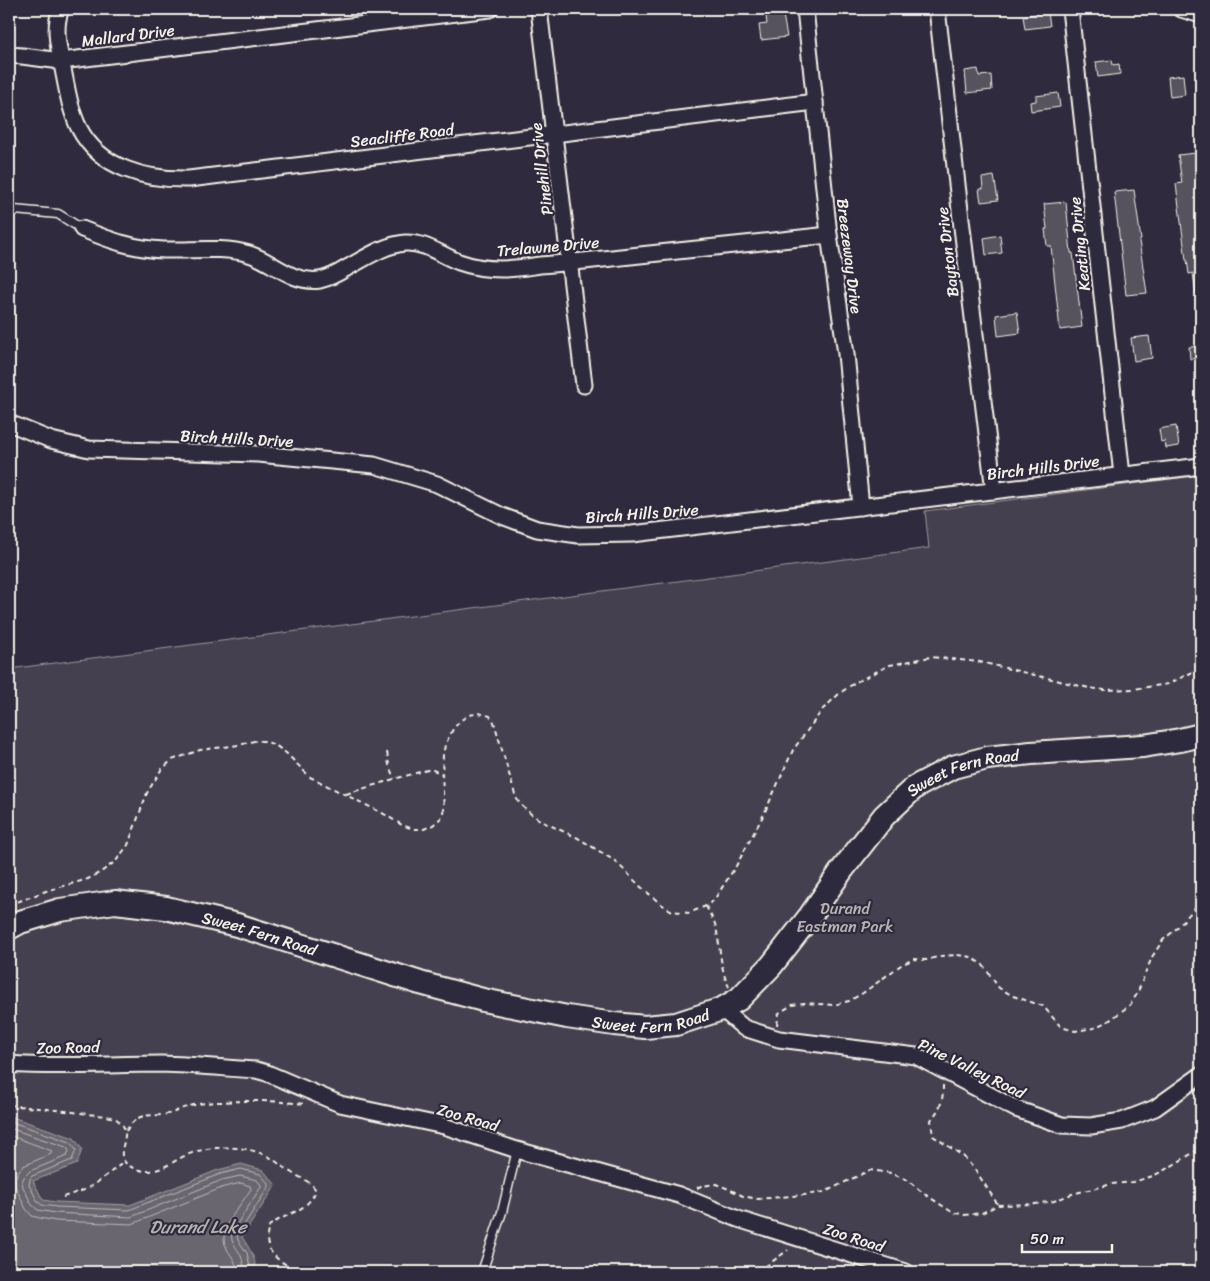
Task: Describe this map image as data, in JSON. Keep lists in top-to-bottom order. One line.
{"streets":{"main road":["Sweet Fern Road"],"street":["Mallard Drive","Seacliffe Road","Pinehill Drive","Keating Drive","Trelawne Drive","Bayton Drive","Breezeway Drive","Birch Hills Drive","Zoo Road","Pine Valley Road"]},"crossings":[["Mallard Drive","Seacliffe Road"],["Seacliffe Road","Pinehill Drive"],["Seacliffe Road","Breezeway Drive"],["Pinehill Drive","Trelawne Drive"],["Keating Drive","Birch Hills Drive"],["Trelawne Drive","Breezeway Drive"],["Bayton Drive","Birch Hills Drive"],["Breezeway Drive","Birch Hills Drive"],["Sweet Fern Road","Pine Valley Road"]],"water":["Durand Lake"],"parks":["Durand Eastman Park"],"scale_bar":"50 m"}
